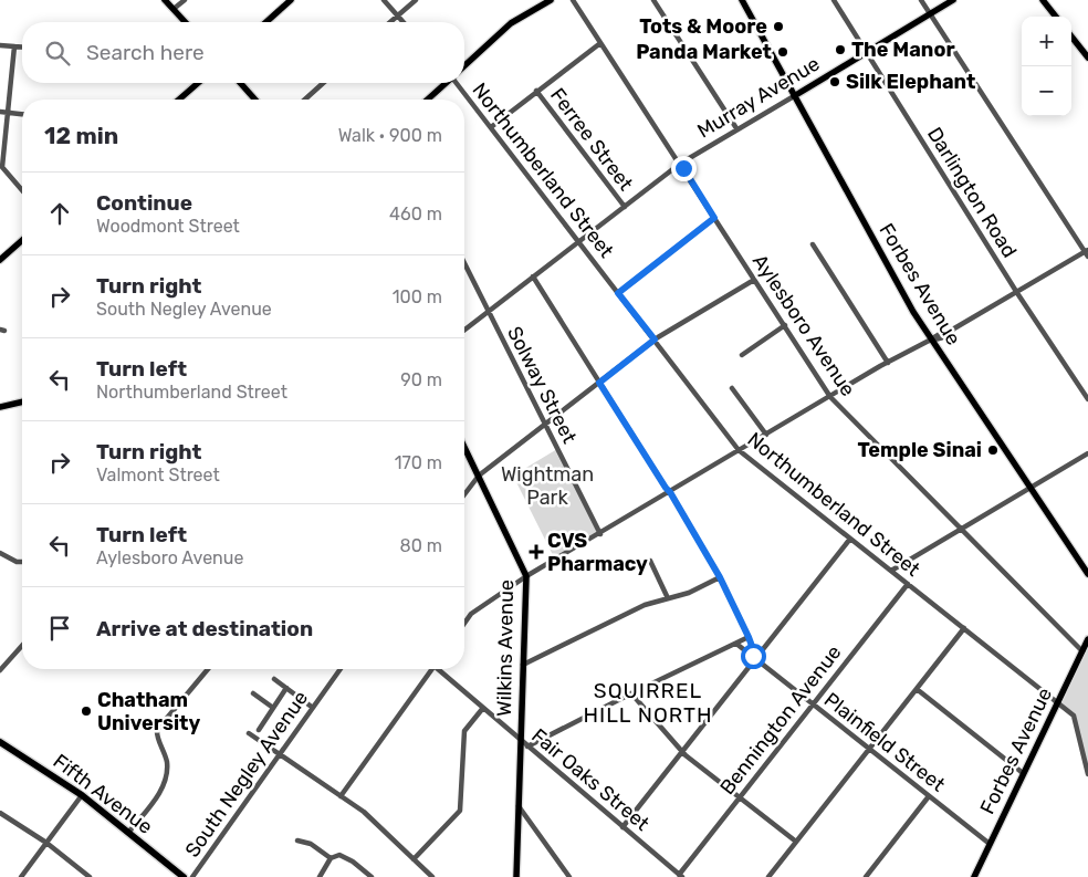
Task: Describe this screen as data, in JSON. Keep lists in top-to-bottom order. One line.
{"streets":{"highway":["Fifth Avenue"],"main road":["Murray Avenue","Forbes Avenue","Wilkins Avenue"],"street":["Ferree Street","Northumberland Street","Darlington Road","Aylesboro Avenue","Solway Street","Bennington Avenue","Plainfield Street","South Negley Avenue","Fair Oaks Street"]},"crossings":[["Murray Avenue","Ferree Street"],["Murray Avenue","Northumberland Street"],["Murray Avenue","Darlington Road"],["Murray Avenue","Forbes Avenue"],["Murray Avenue","Aylesboro Avenue"],["Murray Avenue","Solway Street"],["Northumberland Street","Forbes Avenue"],["Northumberland Street","Bennington Avenue"],["Forbes Avenue","Aylesboro Avenue"],["Forbes Avenue","Plainfield Street"],["Wilkins Avenue","Fair Oaks Street"],["Bennington Avenue","Plainfield Street"],["Bennington Avenue","Fair Oaks Street"]],"districts":["SQUIRREL HILL NORTH"],"parks":["Wightman Park"],"places":{"other":["Tots & Moore","The Manor","Panda Market","Silk Elephant","Temple Sinai","Chatham University"],"health":["CVS Pharmacy"]},"page":{"map_buttons":["+","−"],"search":"Search here","heading":["12 min","Walk · 900 m"],"list":[["Continue","Woodmont Street","460 m"],["Turn right","South Negley Avenue","100 m"],["Turn left","Northumberland Street","90 m"],["Turn right","Valmont Street","170 m"],["Turn left","Aylesboro Avenue","80 m"],"Arrive at destination"]}}
